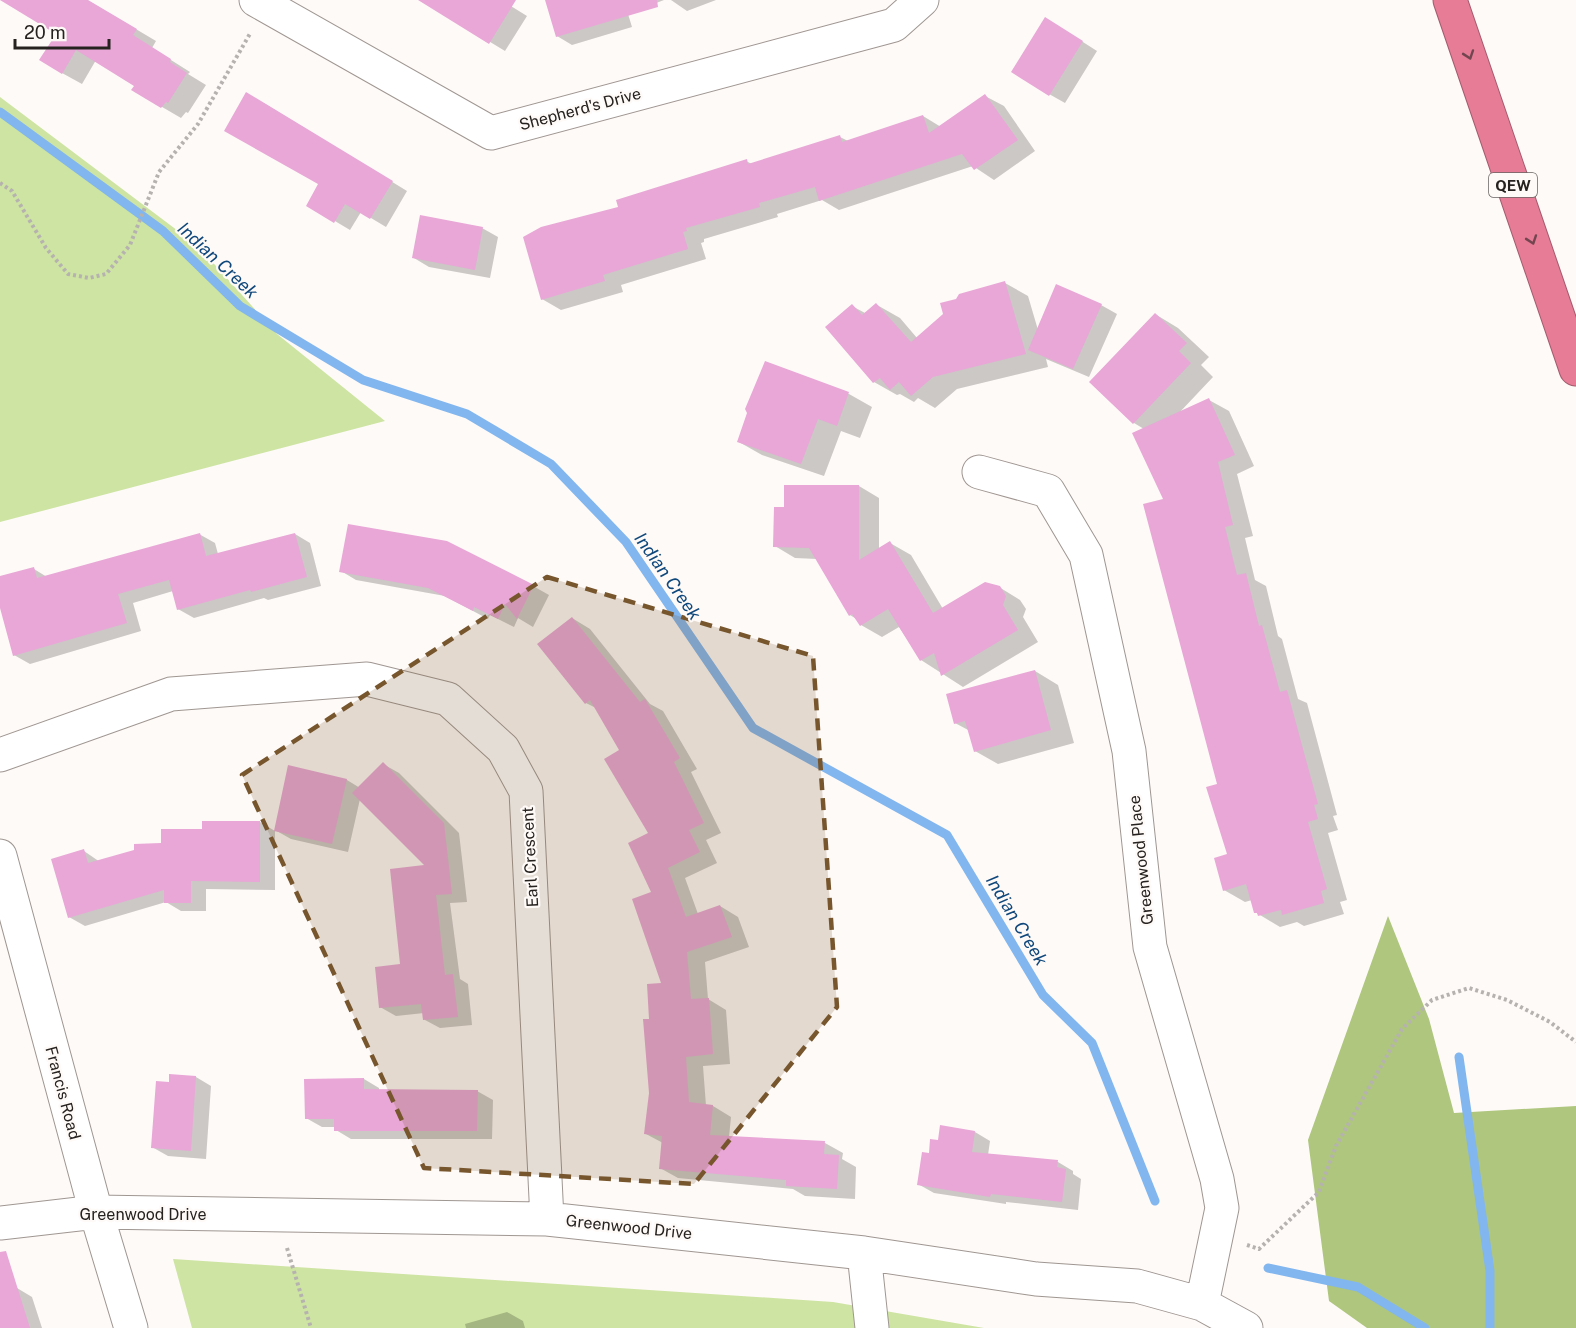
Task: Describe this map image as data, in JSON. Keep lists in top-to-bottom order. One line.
{"streets":{"highway":["QEW"],"street":["Shepherd's Drive","Earl Crescent","Greenwood Place","Francis Road","Greenwood Drive"]},"crossings":[["Earl Crescent","Greenwood Drive"],["Greenwood Place","Greenwood Drive"],["Francis Road","Greenwood Drive"]],"water":["Indian Creek"],"scale_bar":"20 m"}
